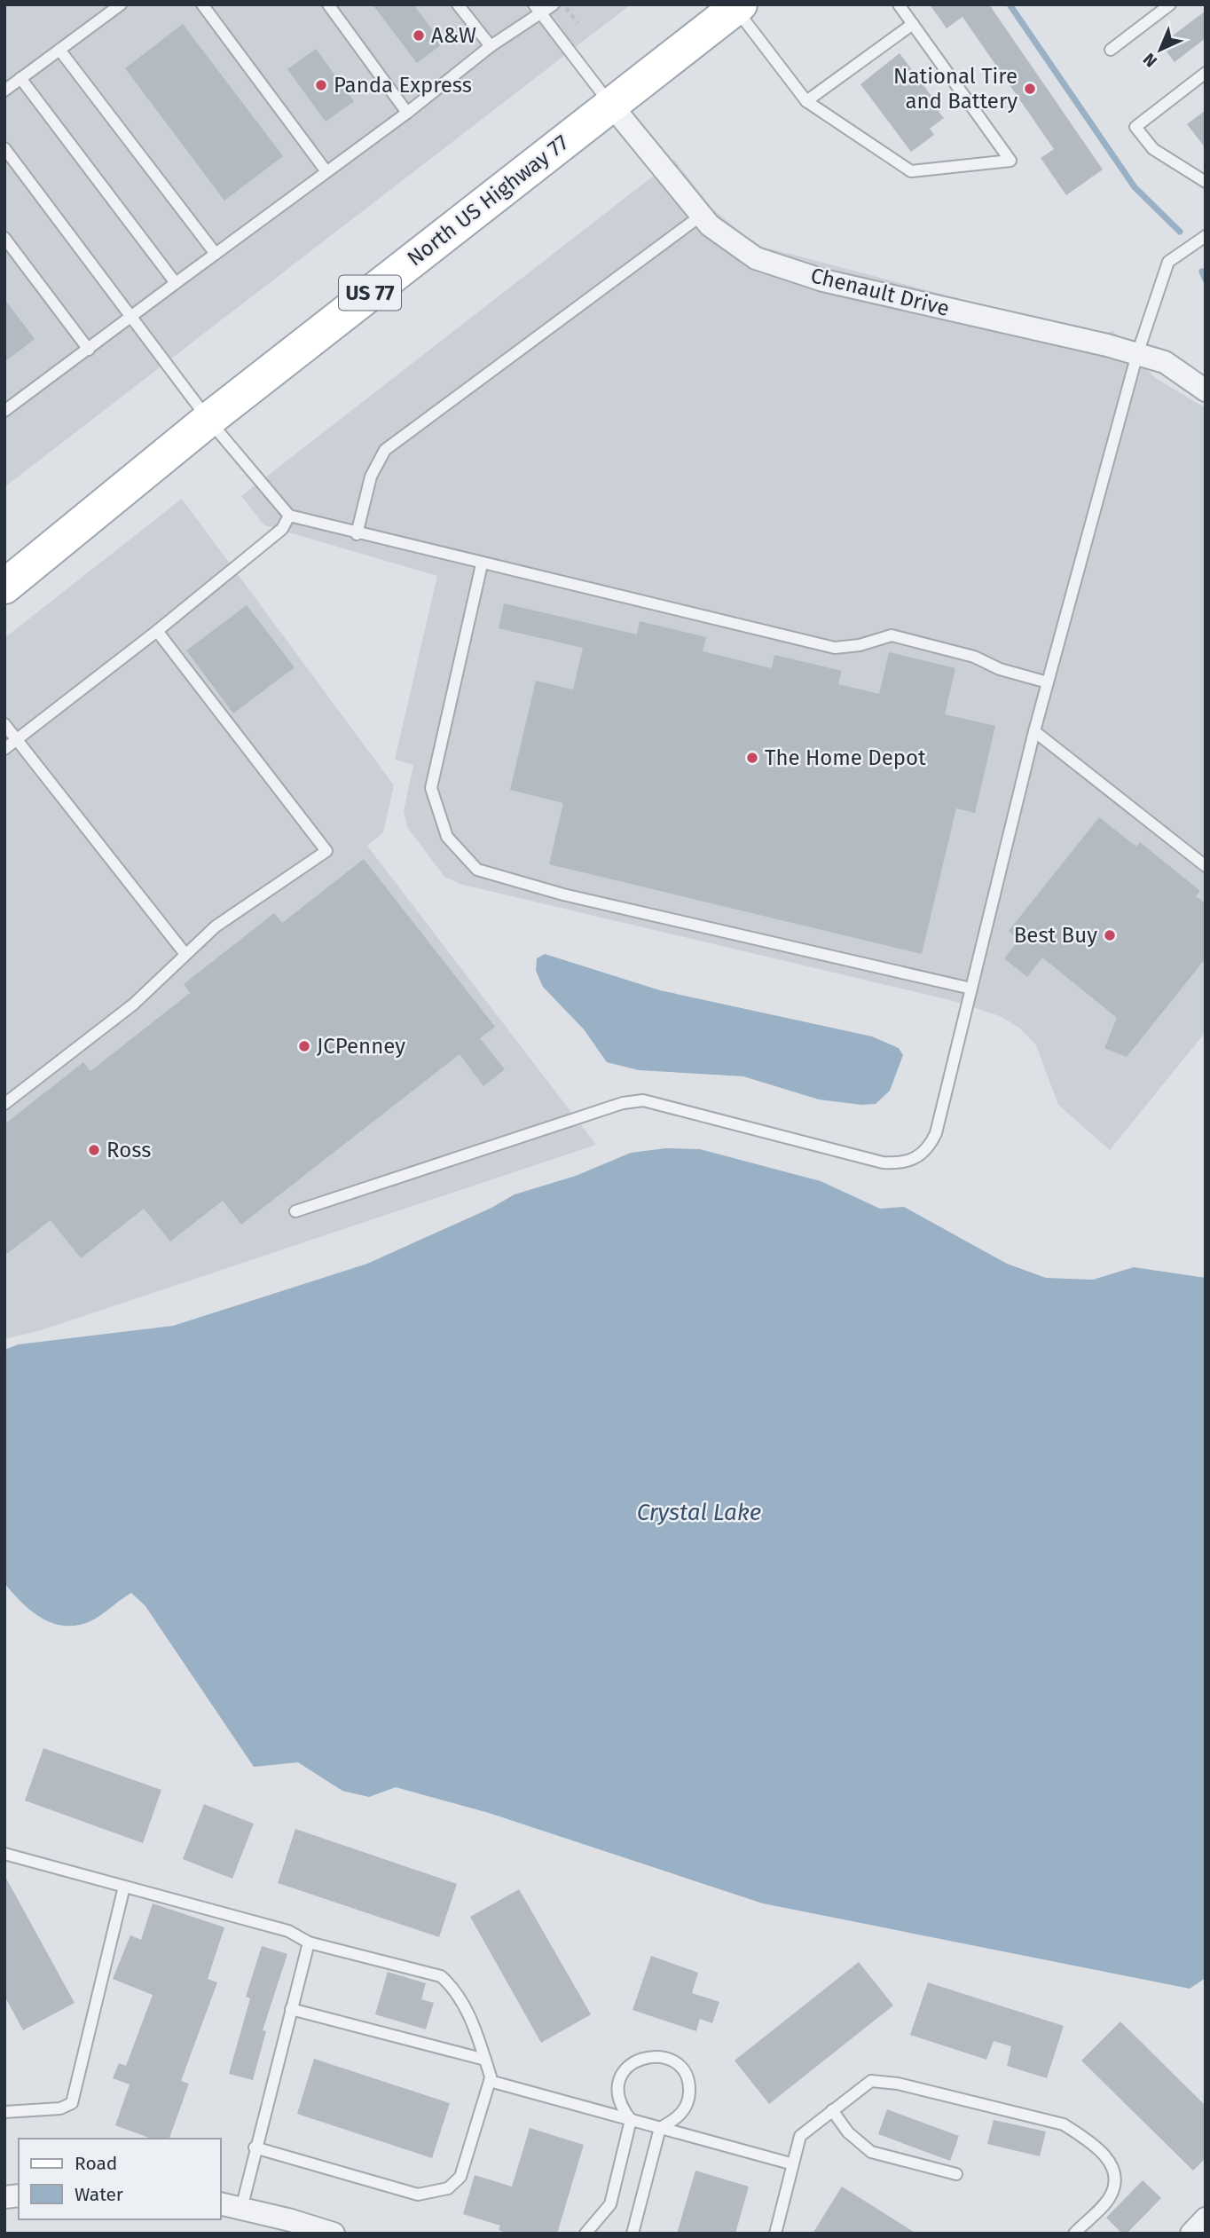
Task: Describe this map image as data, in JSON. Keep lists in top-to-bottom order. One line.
{"streets":{"main road":["North US Highway 77","US 77"],"street":["Chenault Drive"]},"crossings":[["North US Highway 77","Chenault Drive"]],"water":["Crystal Lake"],"places":["A&W","Panda Express","National Tire and Battery","The Home Depot","Best Buy","JCPenney","Ross"],"legend":["Road","Water"],"north":"bottom left"}
